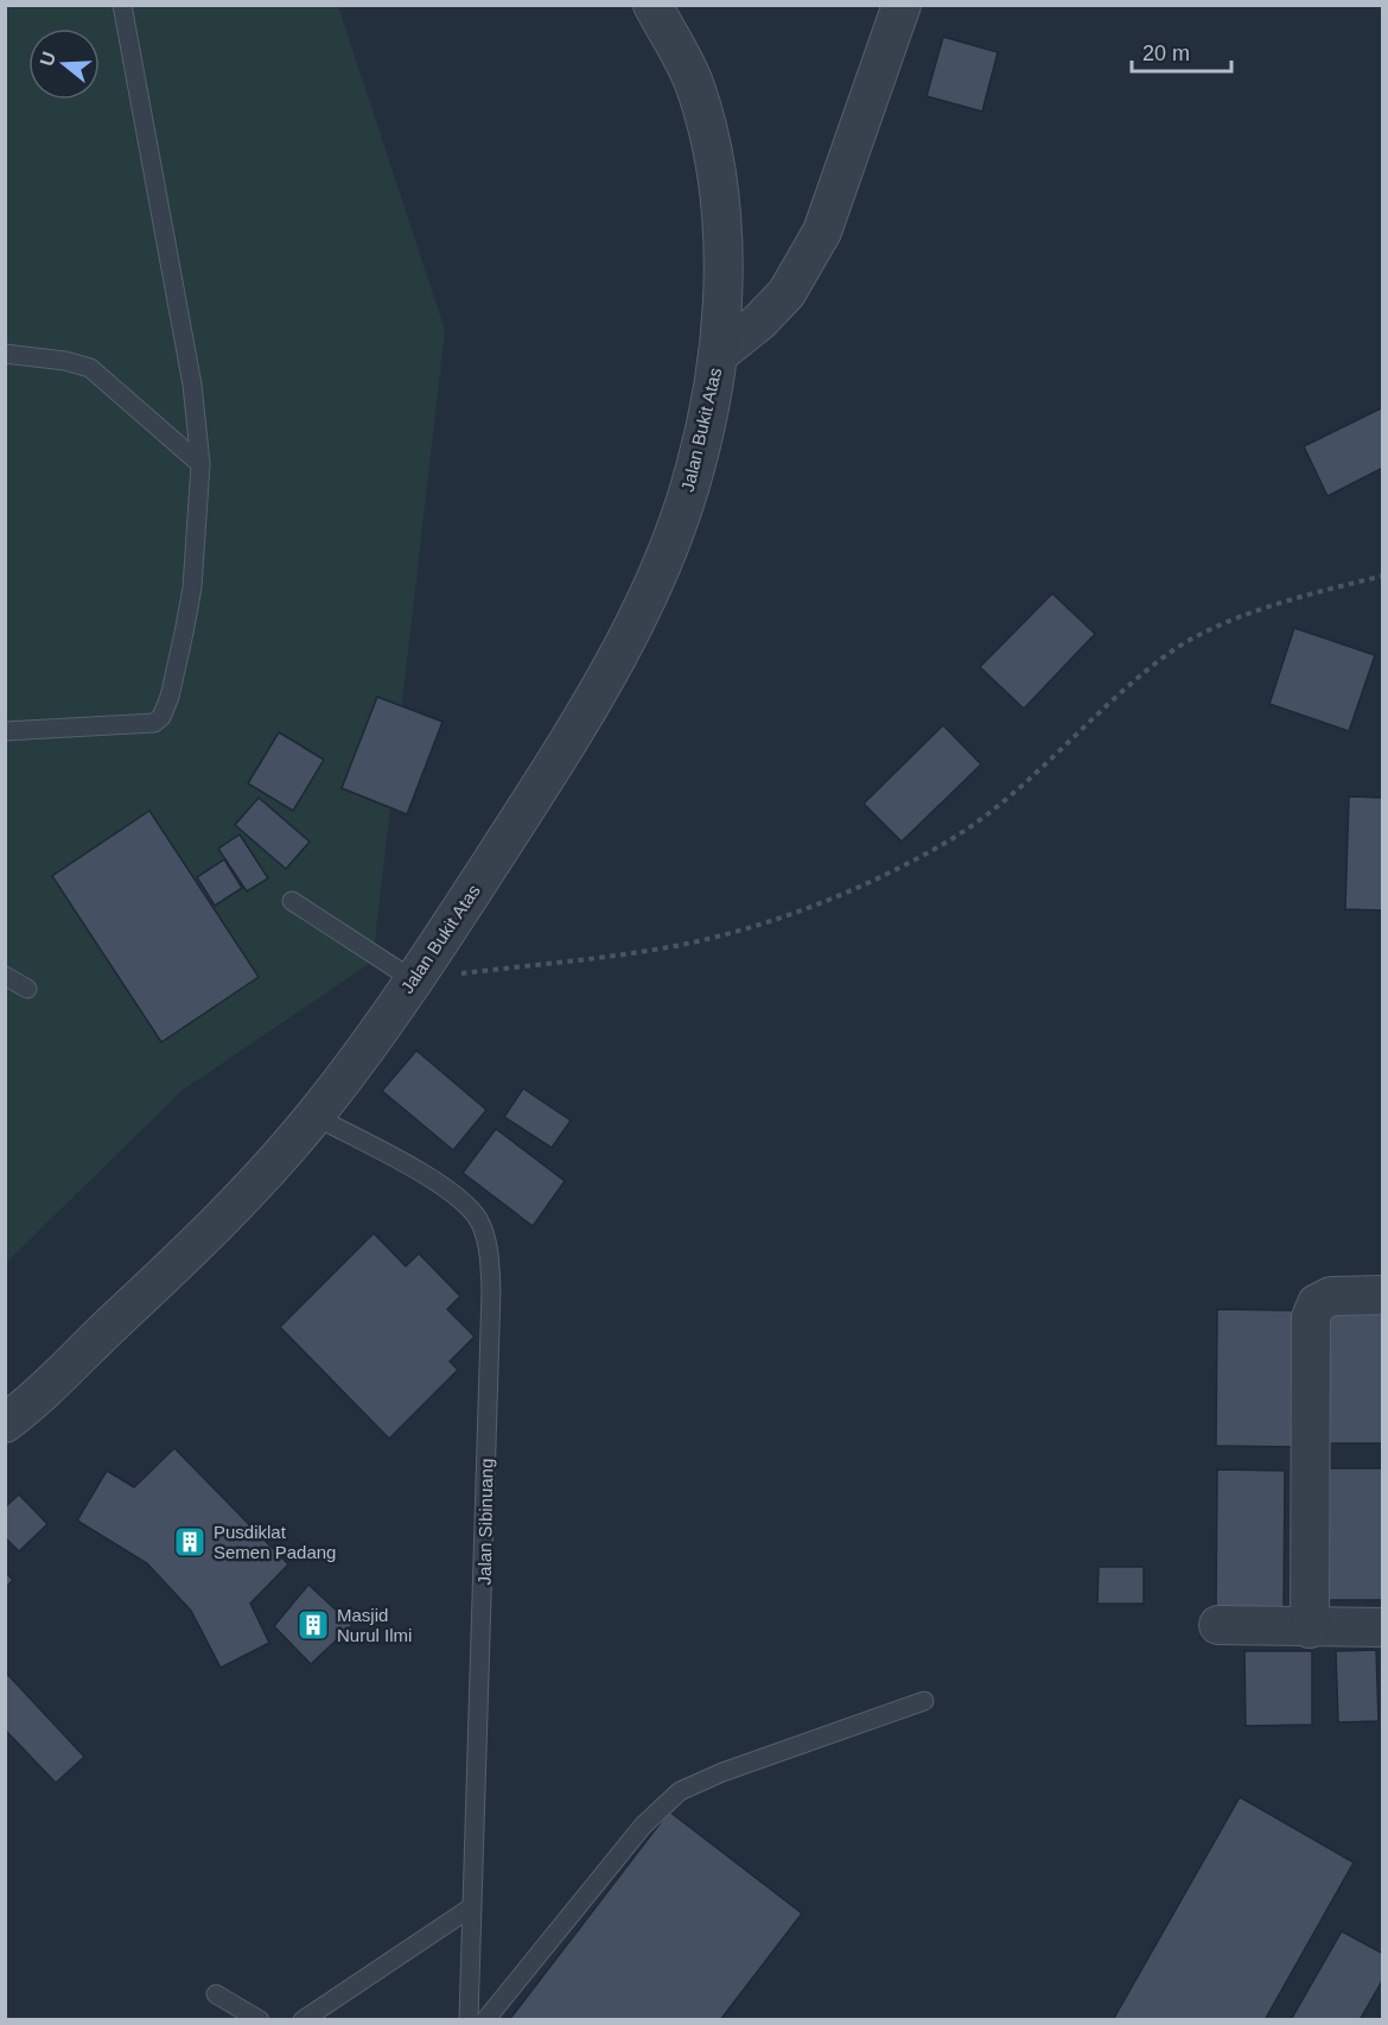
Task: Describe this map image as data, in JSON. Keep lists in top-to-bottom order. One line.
{"streets":{"street":["Jalan Bukit Atas"],"lane":["Jalan Sibinuang"]},"crossings":[["Jalan Bukit Atas","Jalan Sibinuang"]],"places":{"building":["Pusdiklat Semen Padang","Masjid Nurul Ilmi"]},"scale_bar":"20 m","north":"left"}
